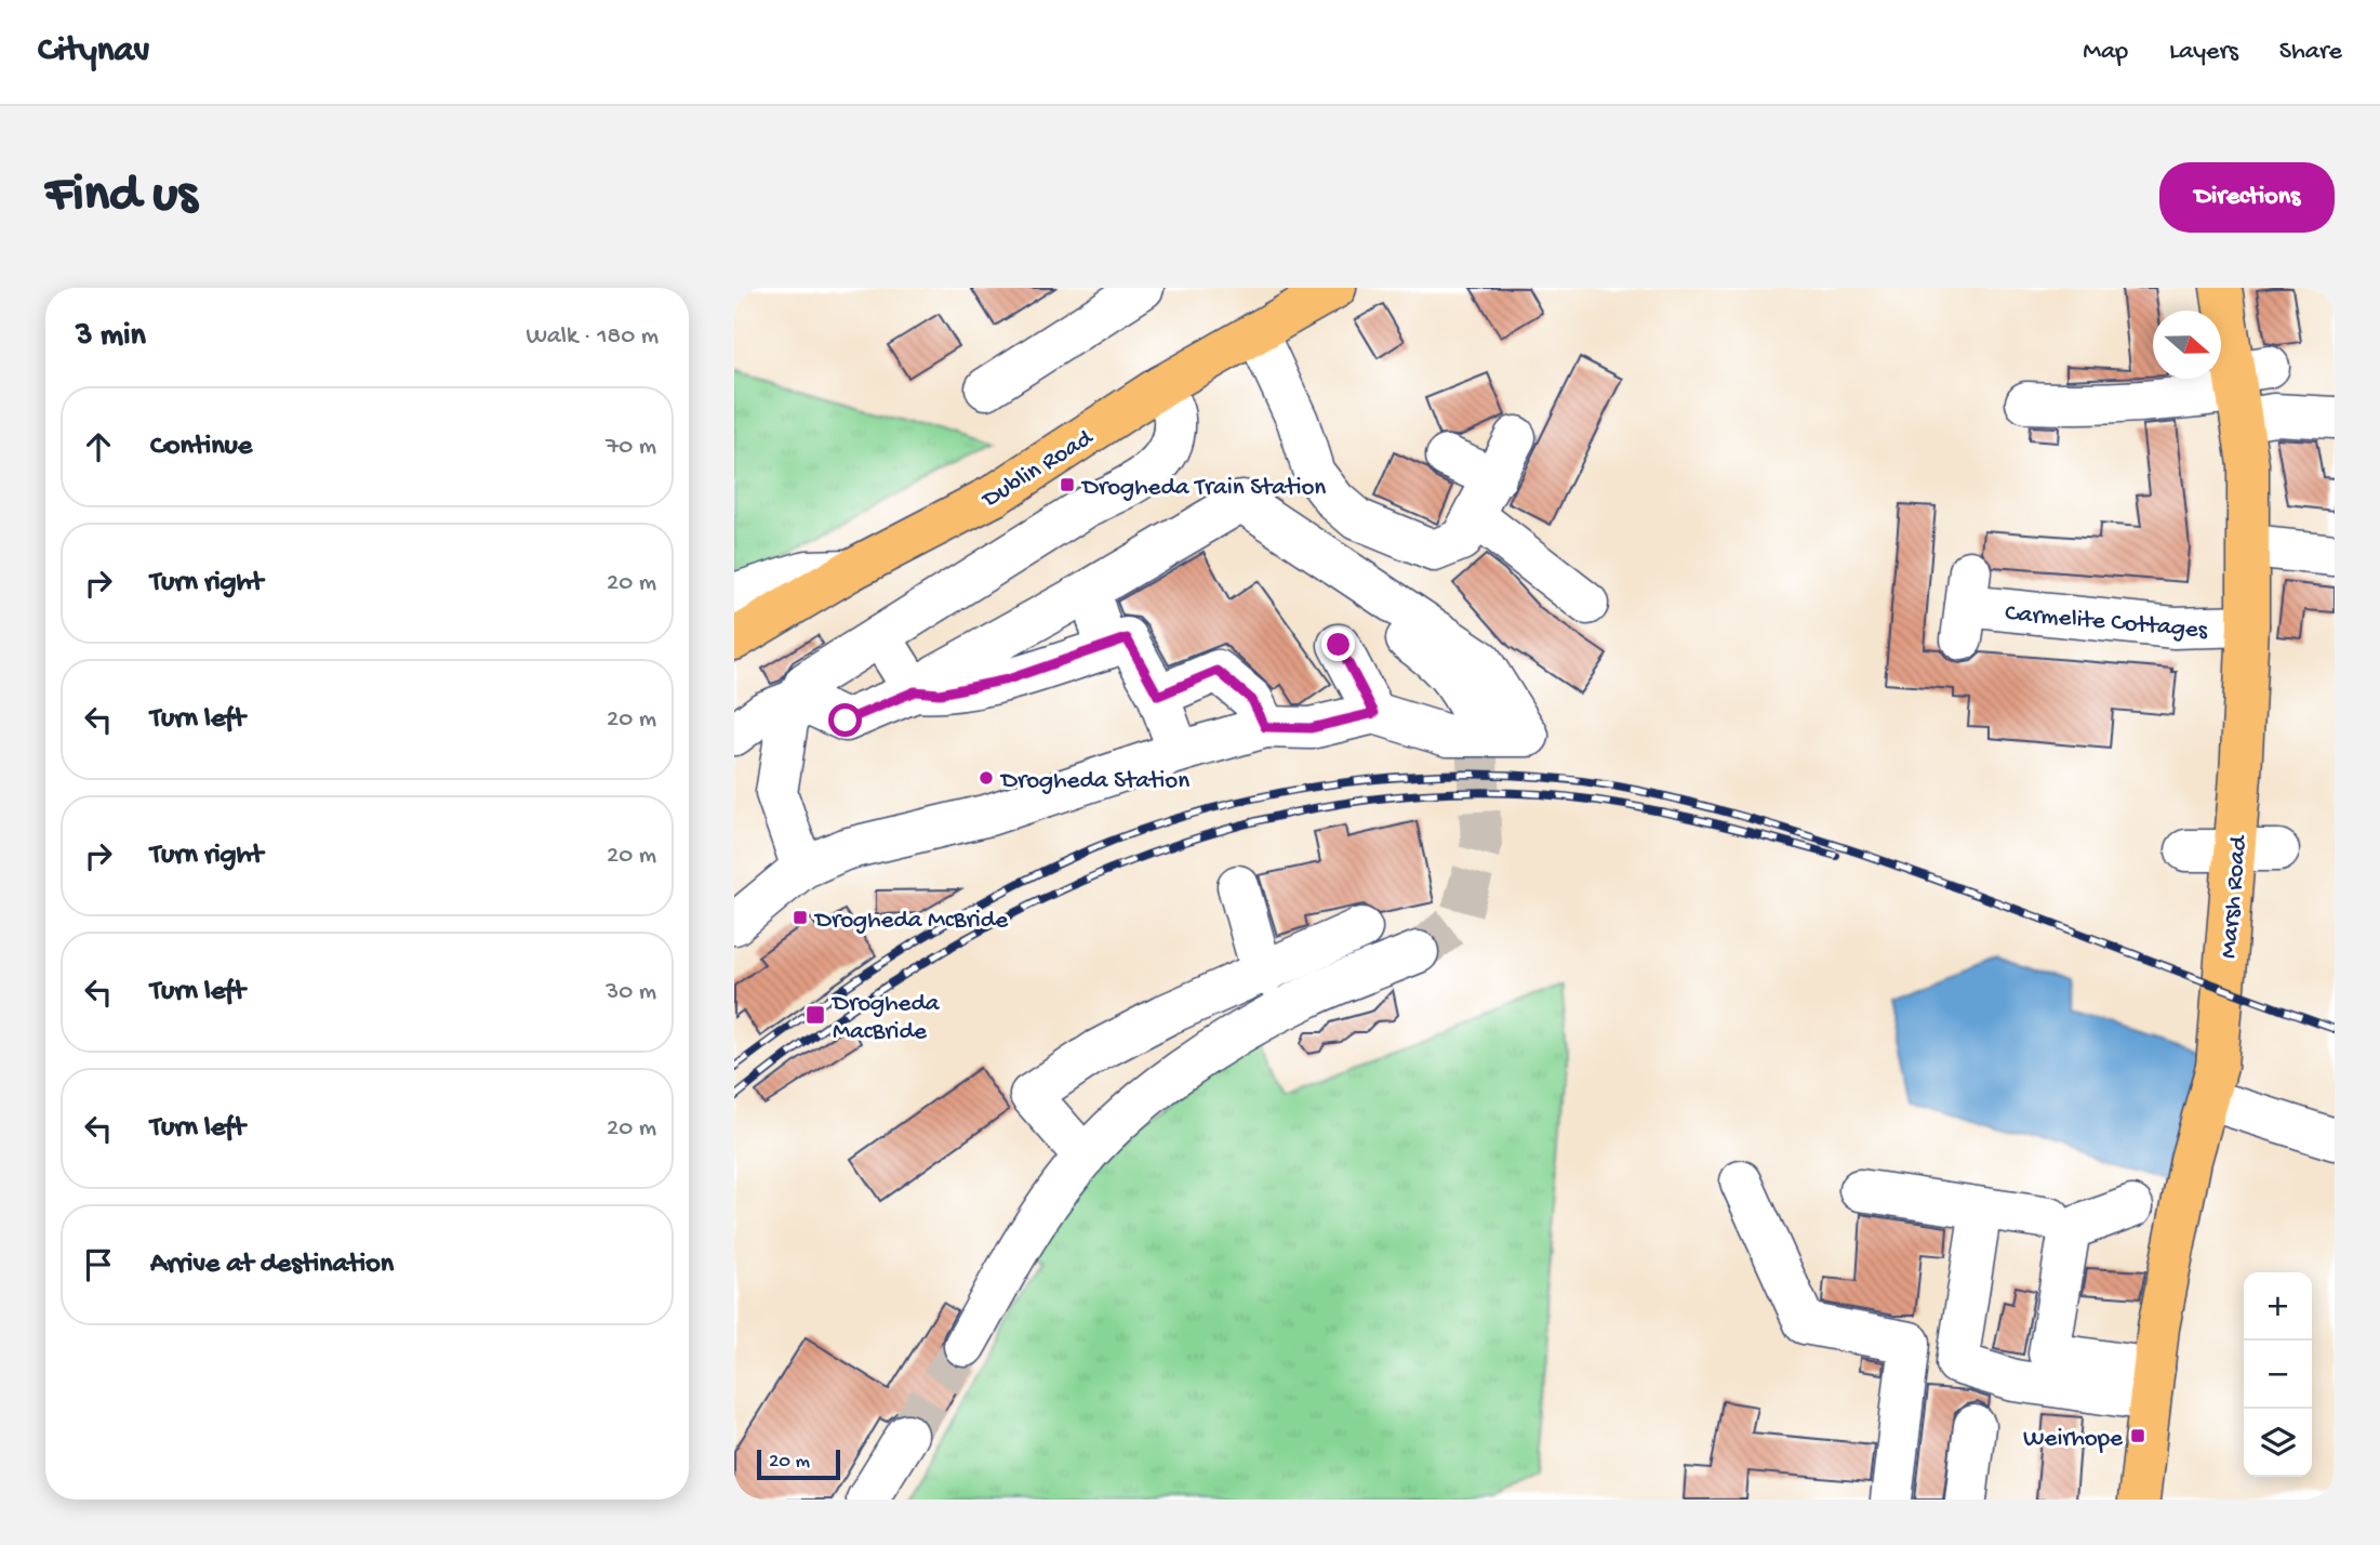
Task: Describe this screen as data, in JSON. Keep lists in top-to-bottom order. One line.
{"streets":{"main road":["Dublin Road","Marsh Road"],"street":["Carmelite Cottages"]},"crossings":[["Carmelite Cottages","Marsh Road"]],"places":{"transit":["Drogheda Train Station","Drogheda McBride","Drogheda MacBride","Weirhope"],"other":["Drogheda Station"]},"scale_bar":"20 m","north":"right","page":{"header":"Citynav","nav":["Map","Layers","Share"],"buttons":"Directions","title":"Find us","heading":["3 min","Walk · 180 m"],"list":[["Continue","70 m"],["Turn right","20 m"],["Turn left","20 m"],["Turn right","20 m"],["Turn left","30 m"],["Turn left","20 m"],"Arrive at destination"],"map_buttons":["+","−"],"scale":"20 m"}}
